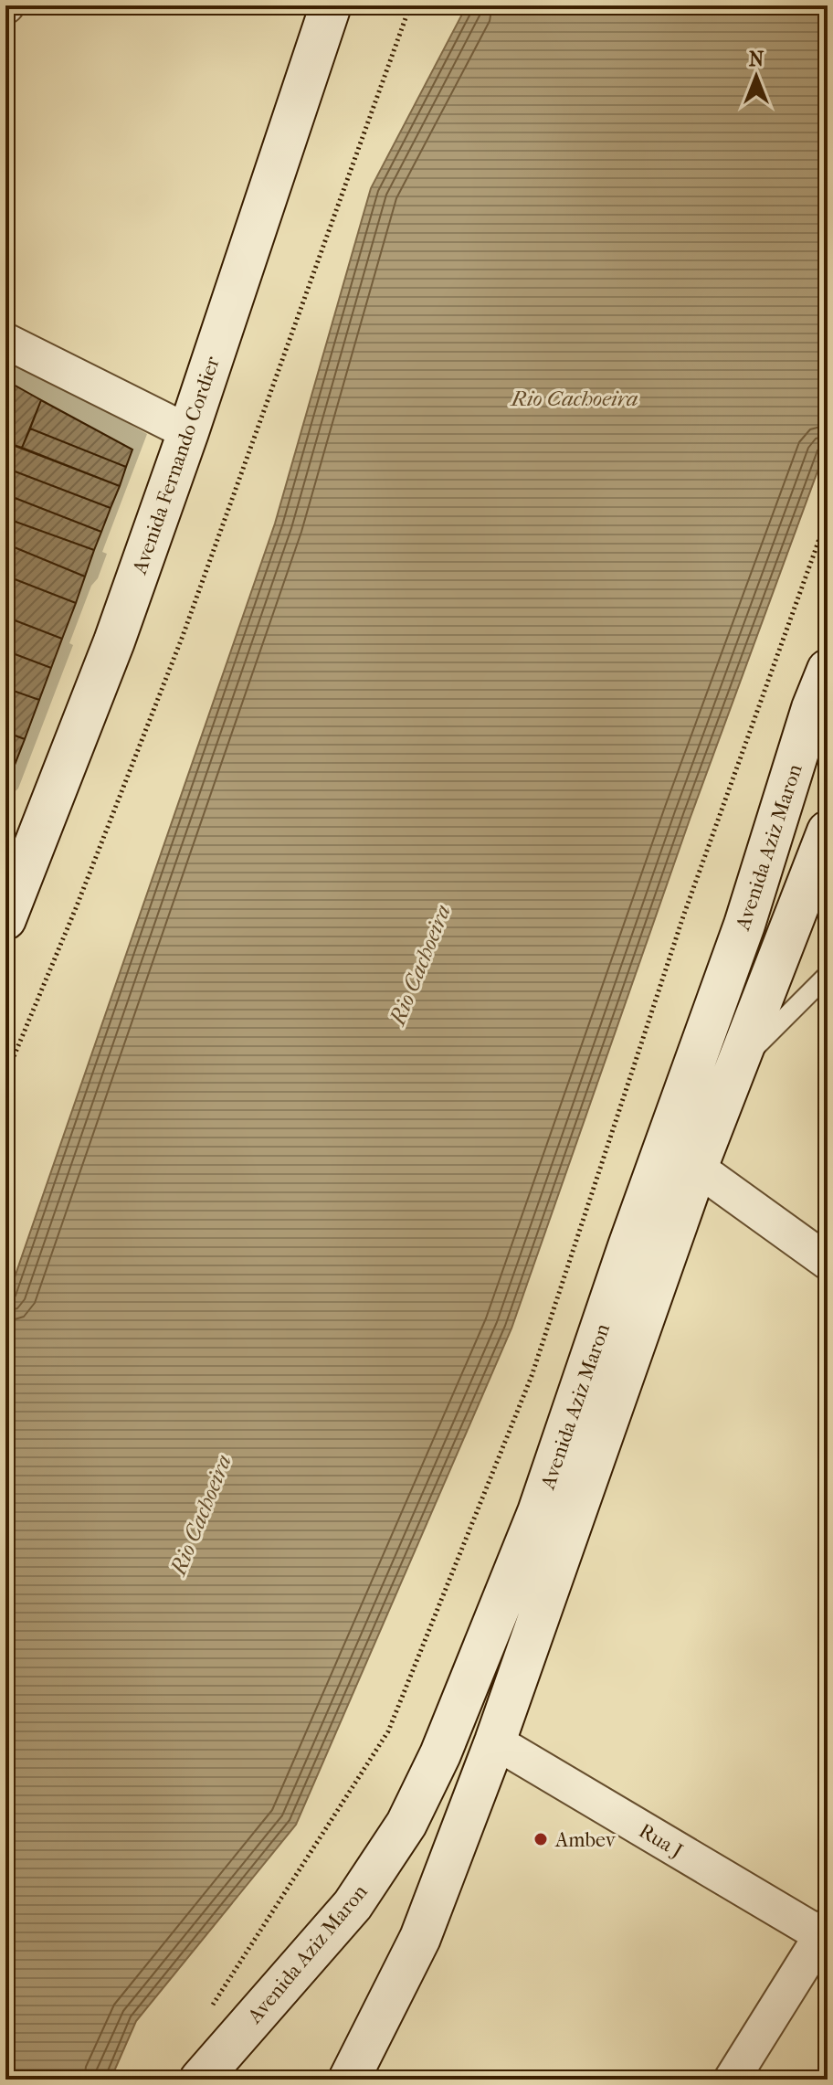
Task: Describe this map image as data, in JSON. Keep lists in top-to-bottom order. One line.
{"streets":{"main road":["Avenida Fernando Cordier","Avenida Aziz Maron"],"street":["Rua J"]},"crossings":[["Avenida Aziz Maron","Rua J"]],"water":["Rio Cachoeira"],"places":["Ambev"],"north":"top"}
